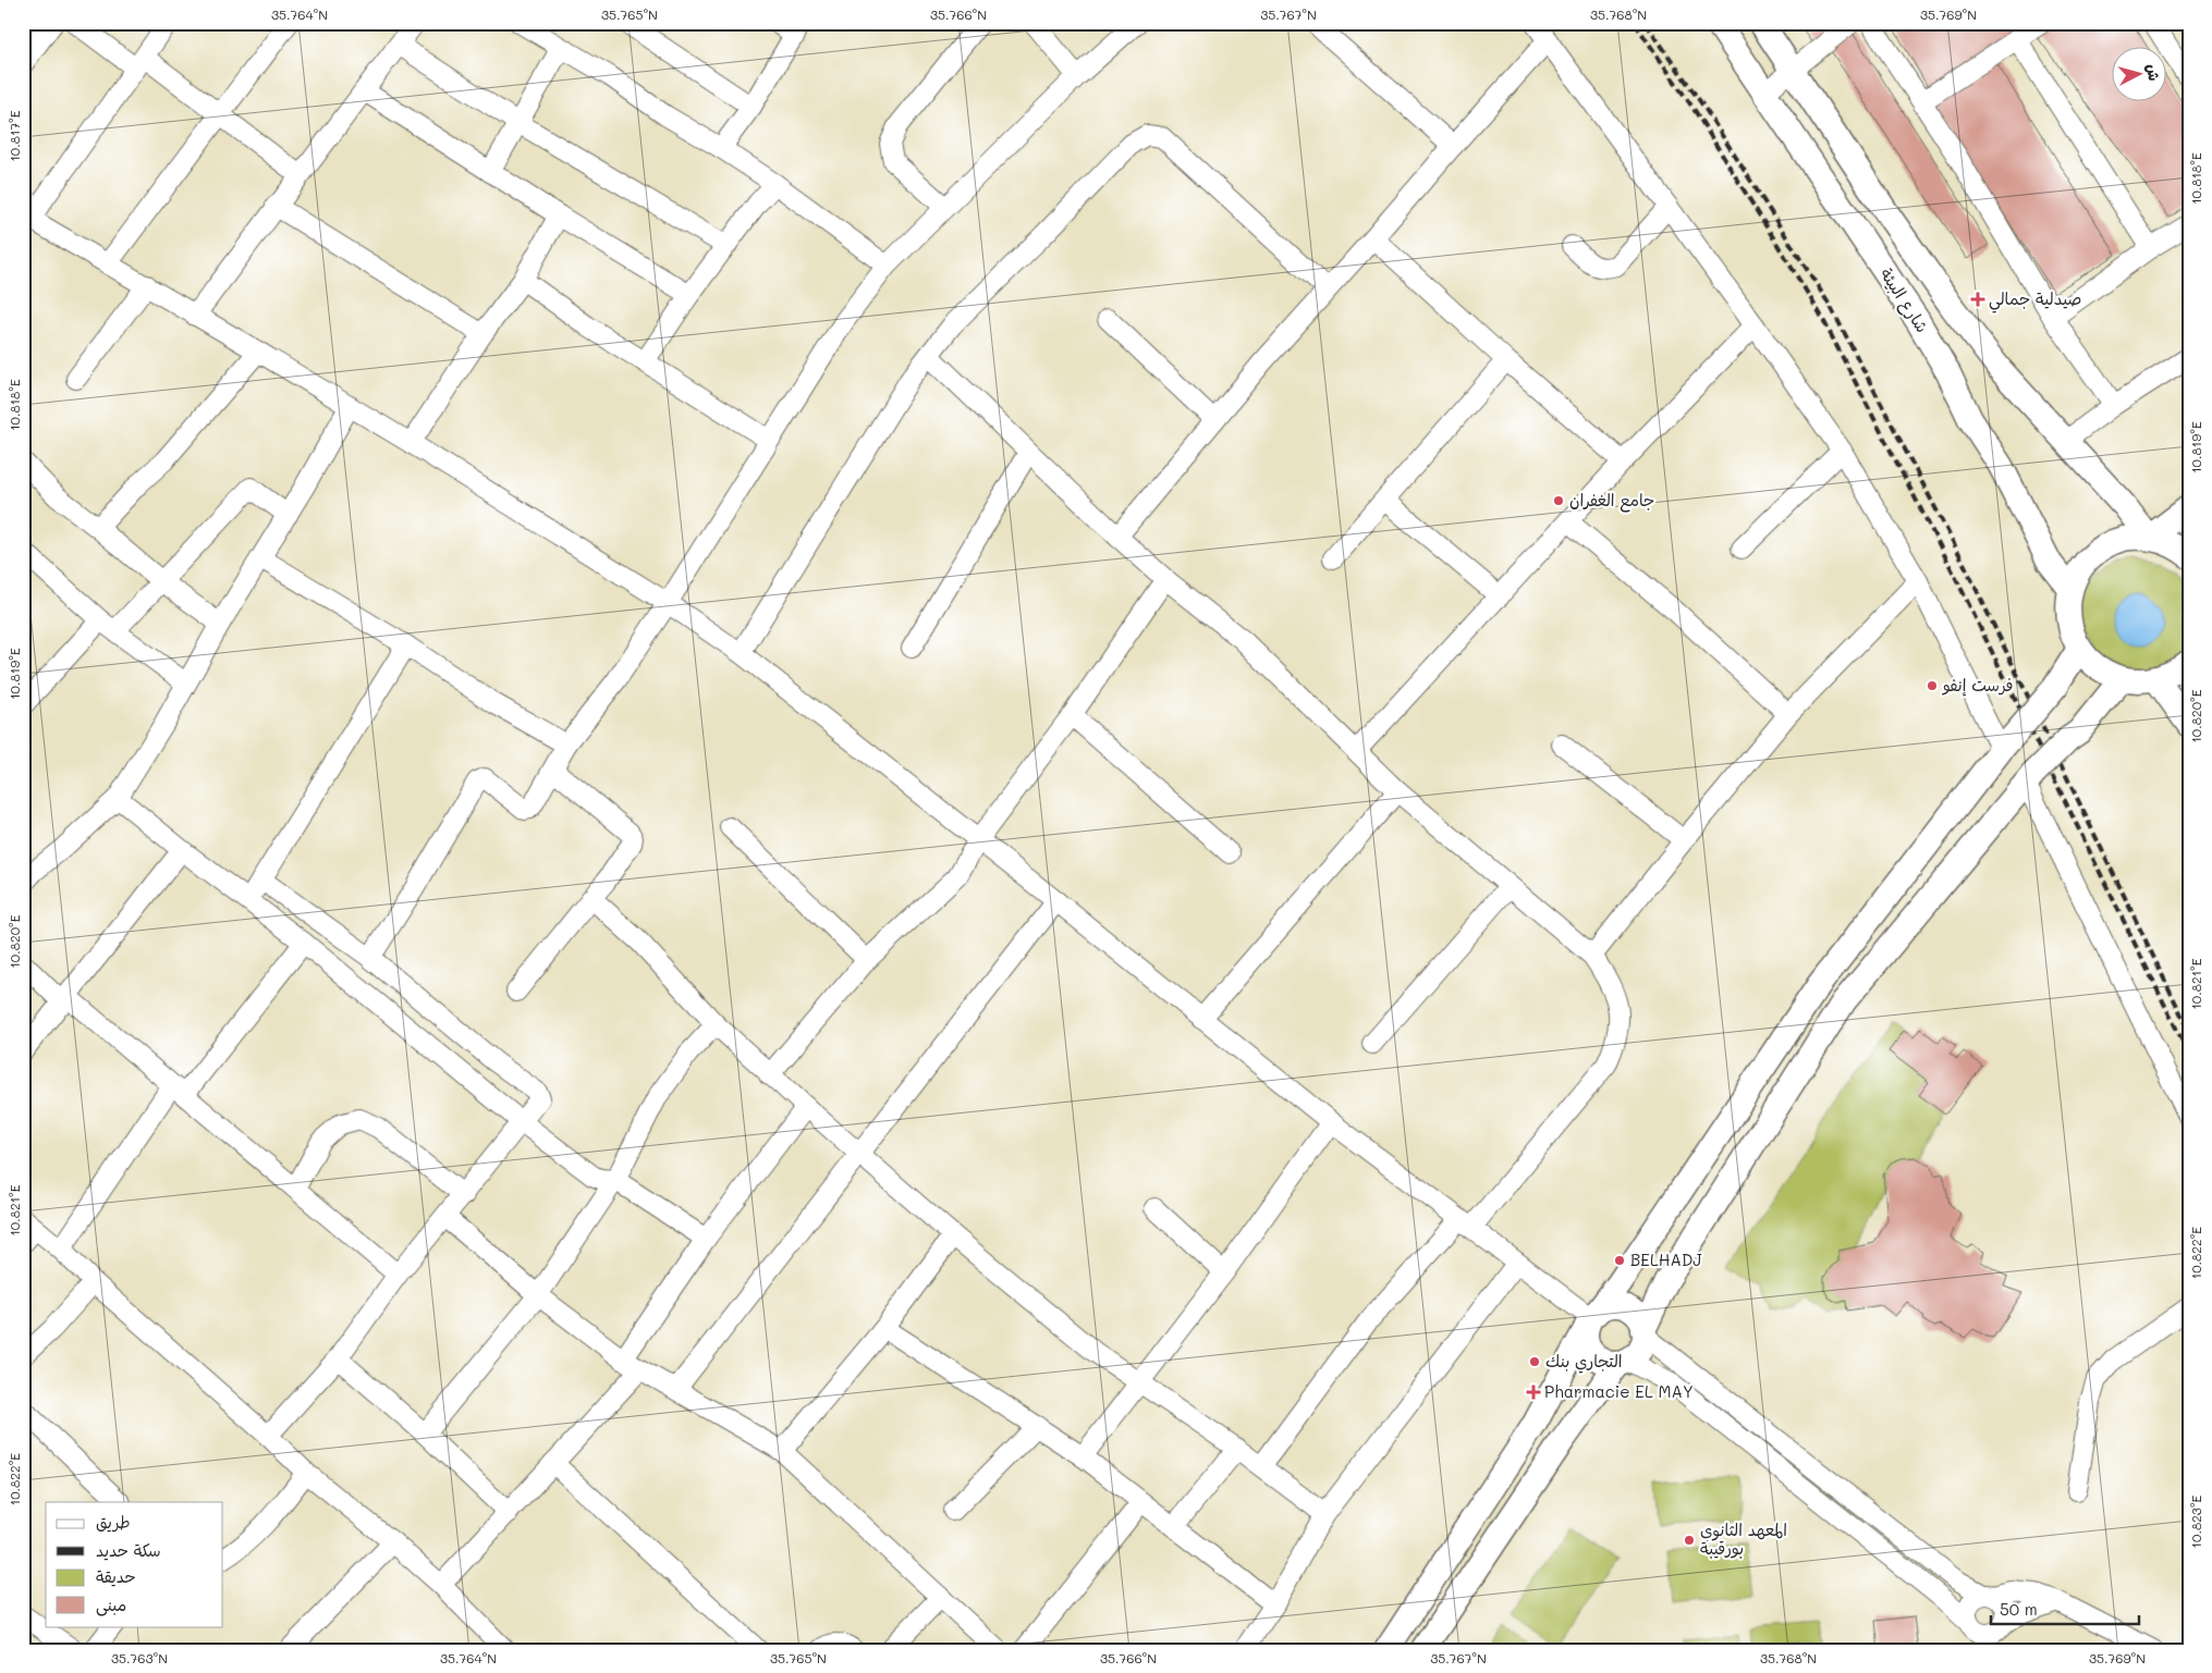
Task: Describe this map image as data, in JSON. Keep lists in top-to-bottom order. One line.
{"streets":{"main road":["شارع البيئة"]},"places":{"health":["صيدلية جمالي","Pharmacie EL MAY"],"other":["جامع الغفران","فرست إنفو","BELHADJ","التجاري بنك","المعهد الثانوي بورقيبة"]},"legend":["طريق","سكة حديد","حديقة","مبنى"],"scale_bar":"50 m","north":"right","coordinates":["35.764°N","35.765°N","35.766°N","35.767°N","35.768°N","35.769°N","10.817°E","10.818°E","10.819°E","10.820°E","10.821°E","10.822°E","10.823°E","35.763°N"]}
